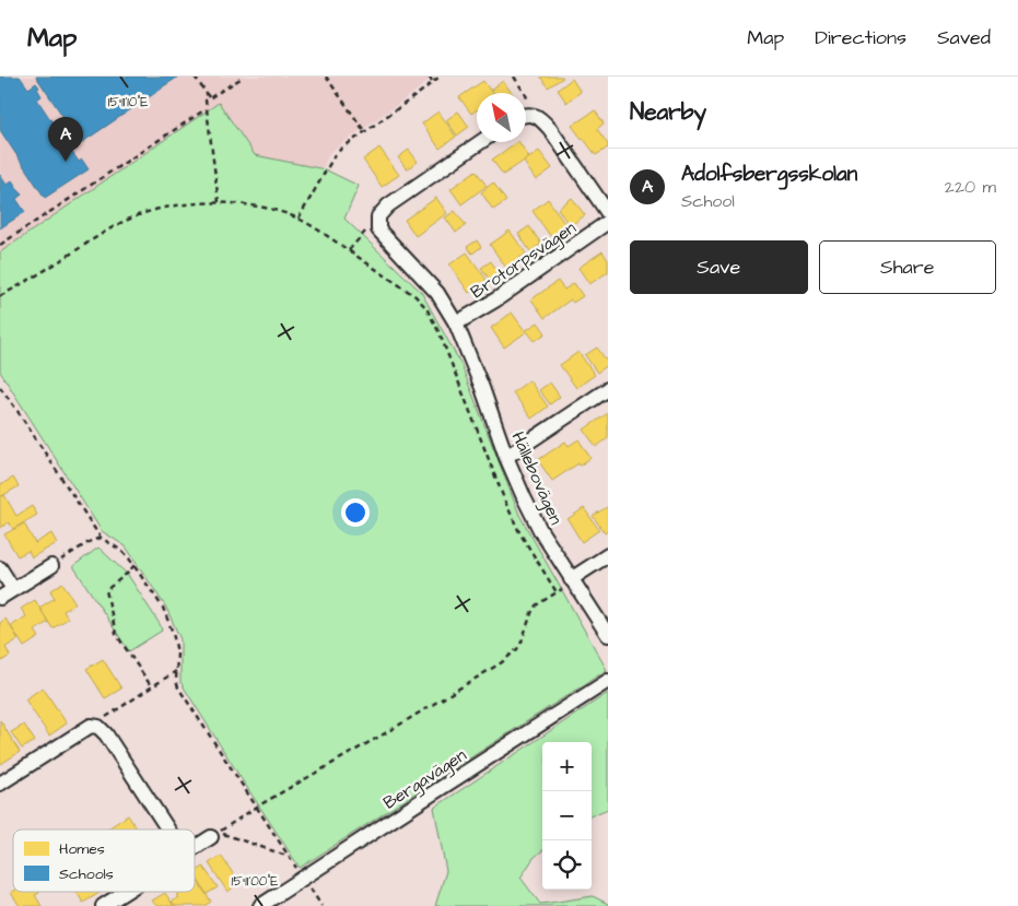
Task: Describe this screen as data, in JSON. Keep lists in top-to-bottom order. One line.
{"streets":{"street":["Brotorpsvägen","Hällebovägen","Bergavägen"]},"crossings":[["Brotorpsvägen","Hällebovägen"]],"legend":["Homes","Schools"],"north":"top left","page":{"header":"Map","nav":["Map","Directions","Saved"],"heading":"Nearby","pins":"A","list":[{"mark":"A","name":"Adolfsbergsskolan","note":"School","value":"220 m"}],"buttons":["Save","Share"],"map_buttons":["+","−"]},"coordinates":["15°11'10\"E","15°11'00\"E"]}
